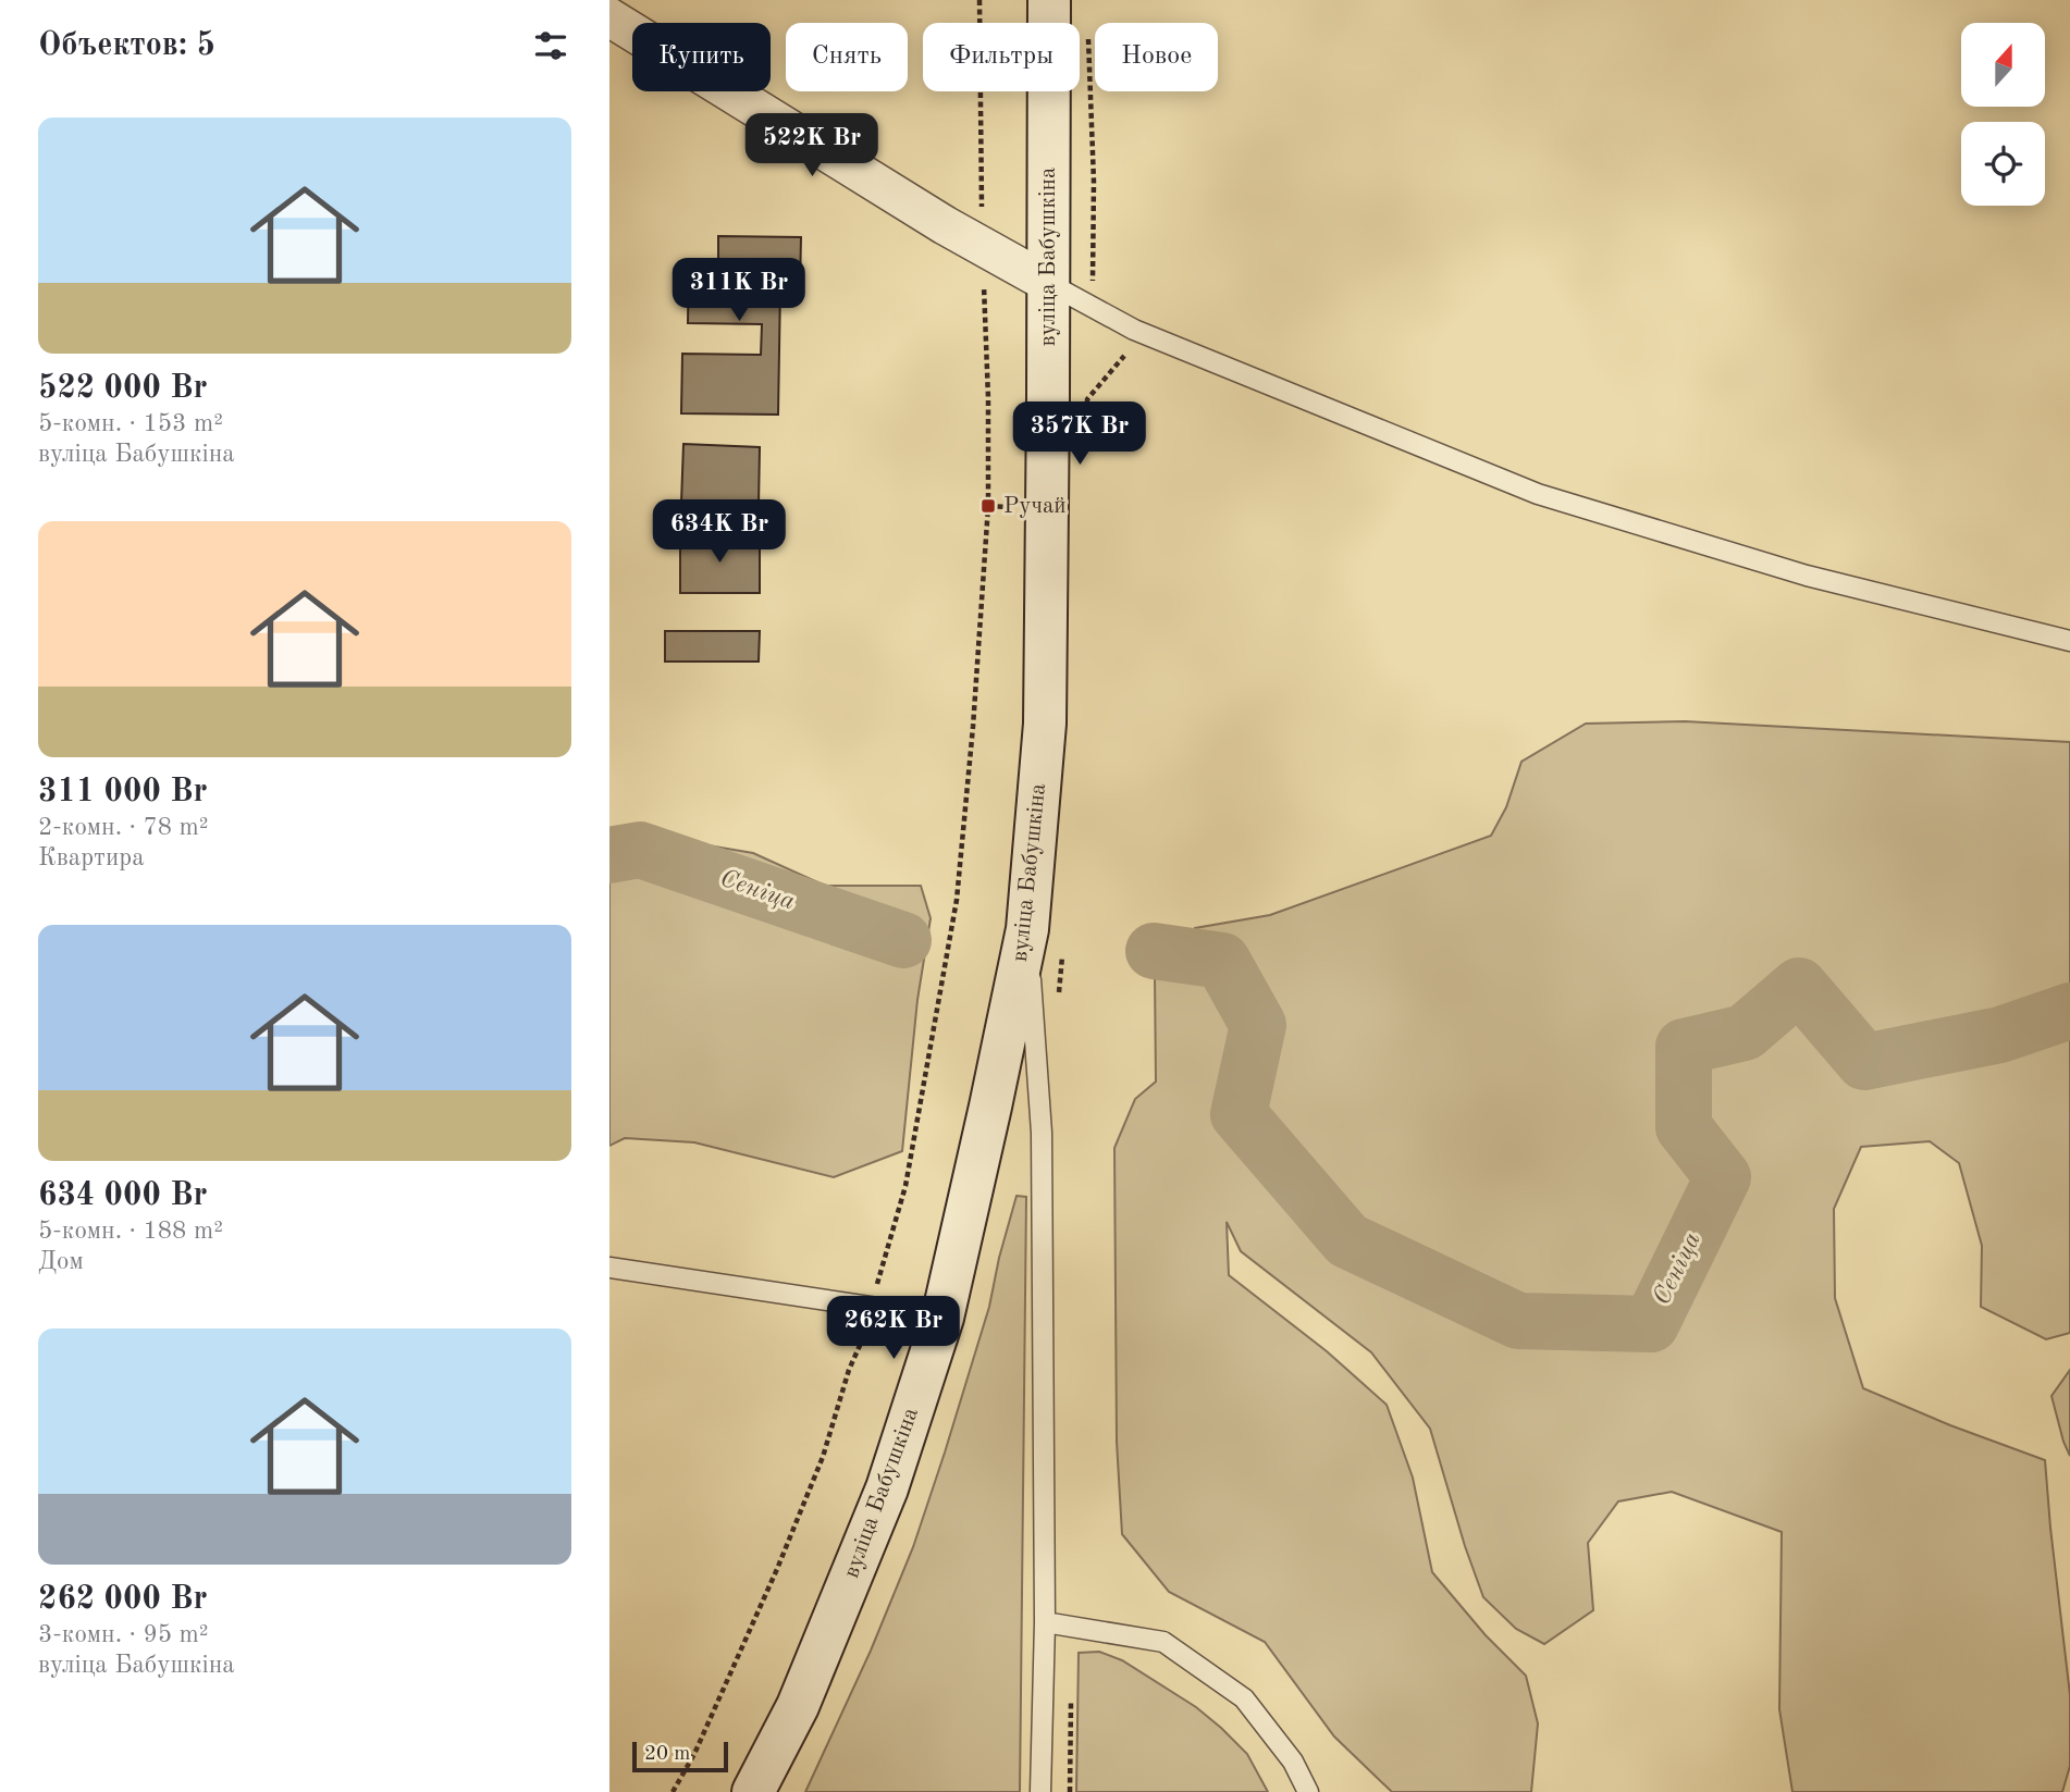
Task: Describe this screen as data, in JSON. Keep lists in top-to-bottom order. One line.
{"streets":{"street":["вуліца Бабушкіна"]},"water":["Сеніца"],"places":{"transit":["Ручай"]},"scale_bar":"20 m","north":"top","page":{"heading":"Объектов: 5","chip":["Купить","Снять","Фильтры","Новое"],"list":[{"name":"522 000 Br","note":"5-комн. · 153 m² · вуліца Бабушкіна"},{"name":"311 000 Br","note":"2-комн. · 78 m² · Квартира"},{"name":"634 000 Br","note":"5-комн. · 188 m² · Дом"},{"name":"262 000 Br","note":"3-комн. · 95 m² · вуліца Бабушкіна"}],"price":["522K Br","311K Br","357K Br","634K Br","262K Br"],"scale":"20 m"}}
